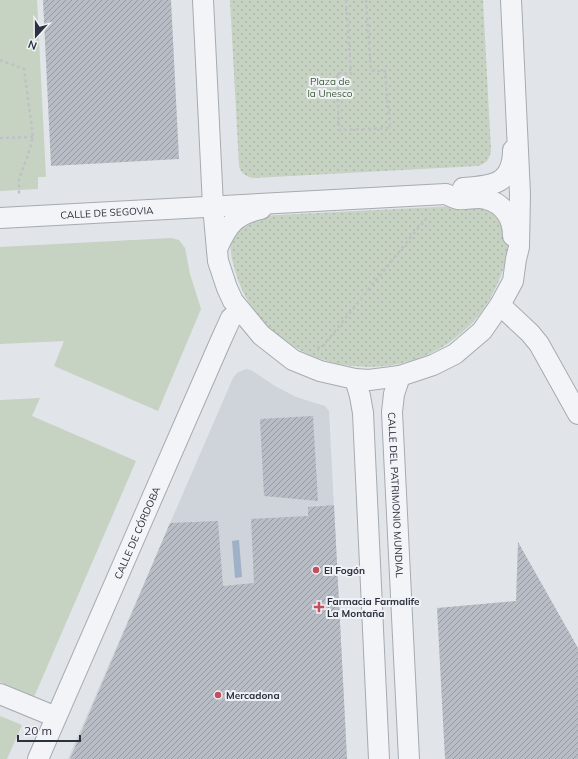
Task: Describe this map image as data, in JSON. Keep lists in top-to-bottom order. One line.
{"streets":{"street":["CALLE DE SEGOVIA","CALLE DEL PATRIMONIO MUNDIAL","CALLE DE CÓRDOBA"]},"parks":["Plaza de la Unesco"],"places":{"other":["El Fogón","Mercadona"],"health":["Farmacia Farmalife La Montaña"]},"scale_bar":"20 m","north":"bottom"}
